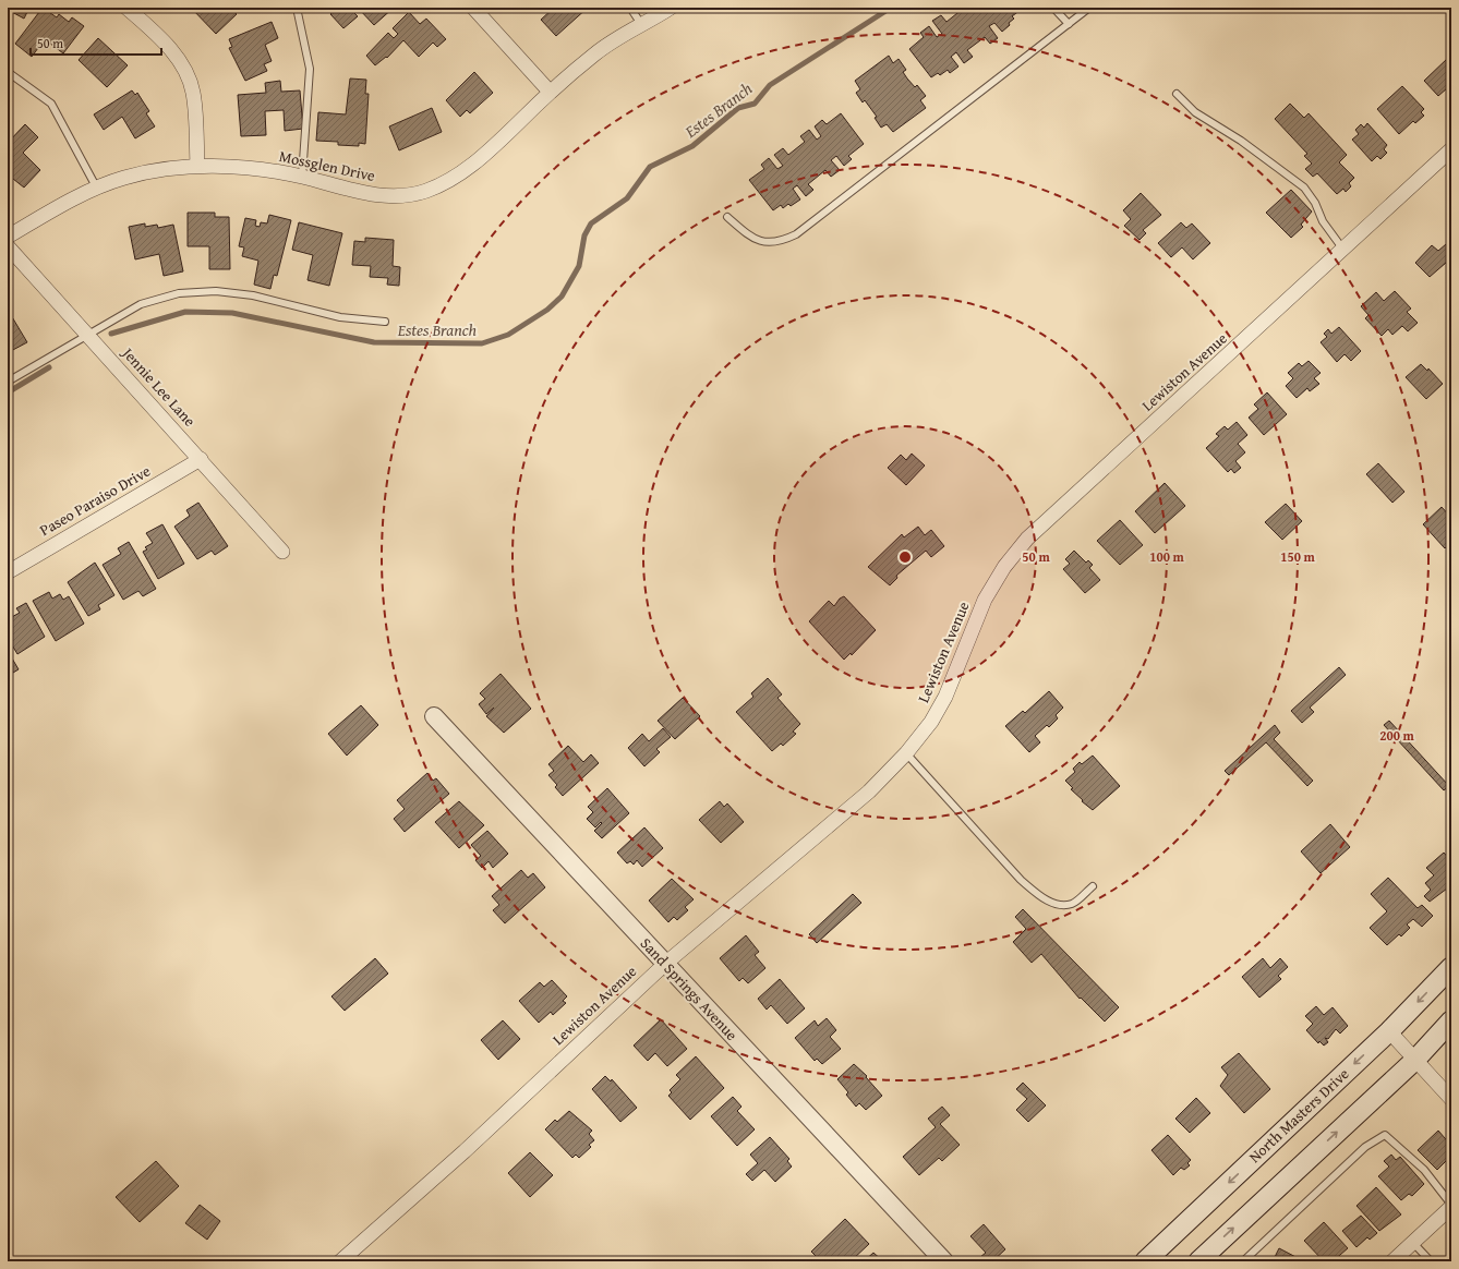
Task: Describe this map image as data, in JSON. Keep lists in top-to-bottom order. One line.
{"streets":{"main road":["North Masters Drive"],"street":["Mossglen Drive","Lewiston Avenue","Jennie Lee Lane","Paseo Paraiso Drive","Sand Springs Avenue"]},"crossings":[["Lewiston Avenue","Sand Springs Avenue"],["Jennie Lee Lane","Paseo Paraiso Drive"]],"water":["Estes Branch"],"scale_bar":"50 m","rings":["50 m","100 m","150 m","200 m"]}
